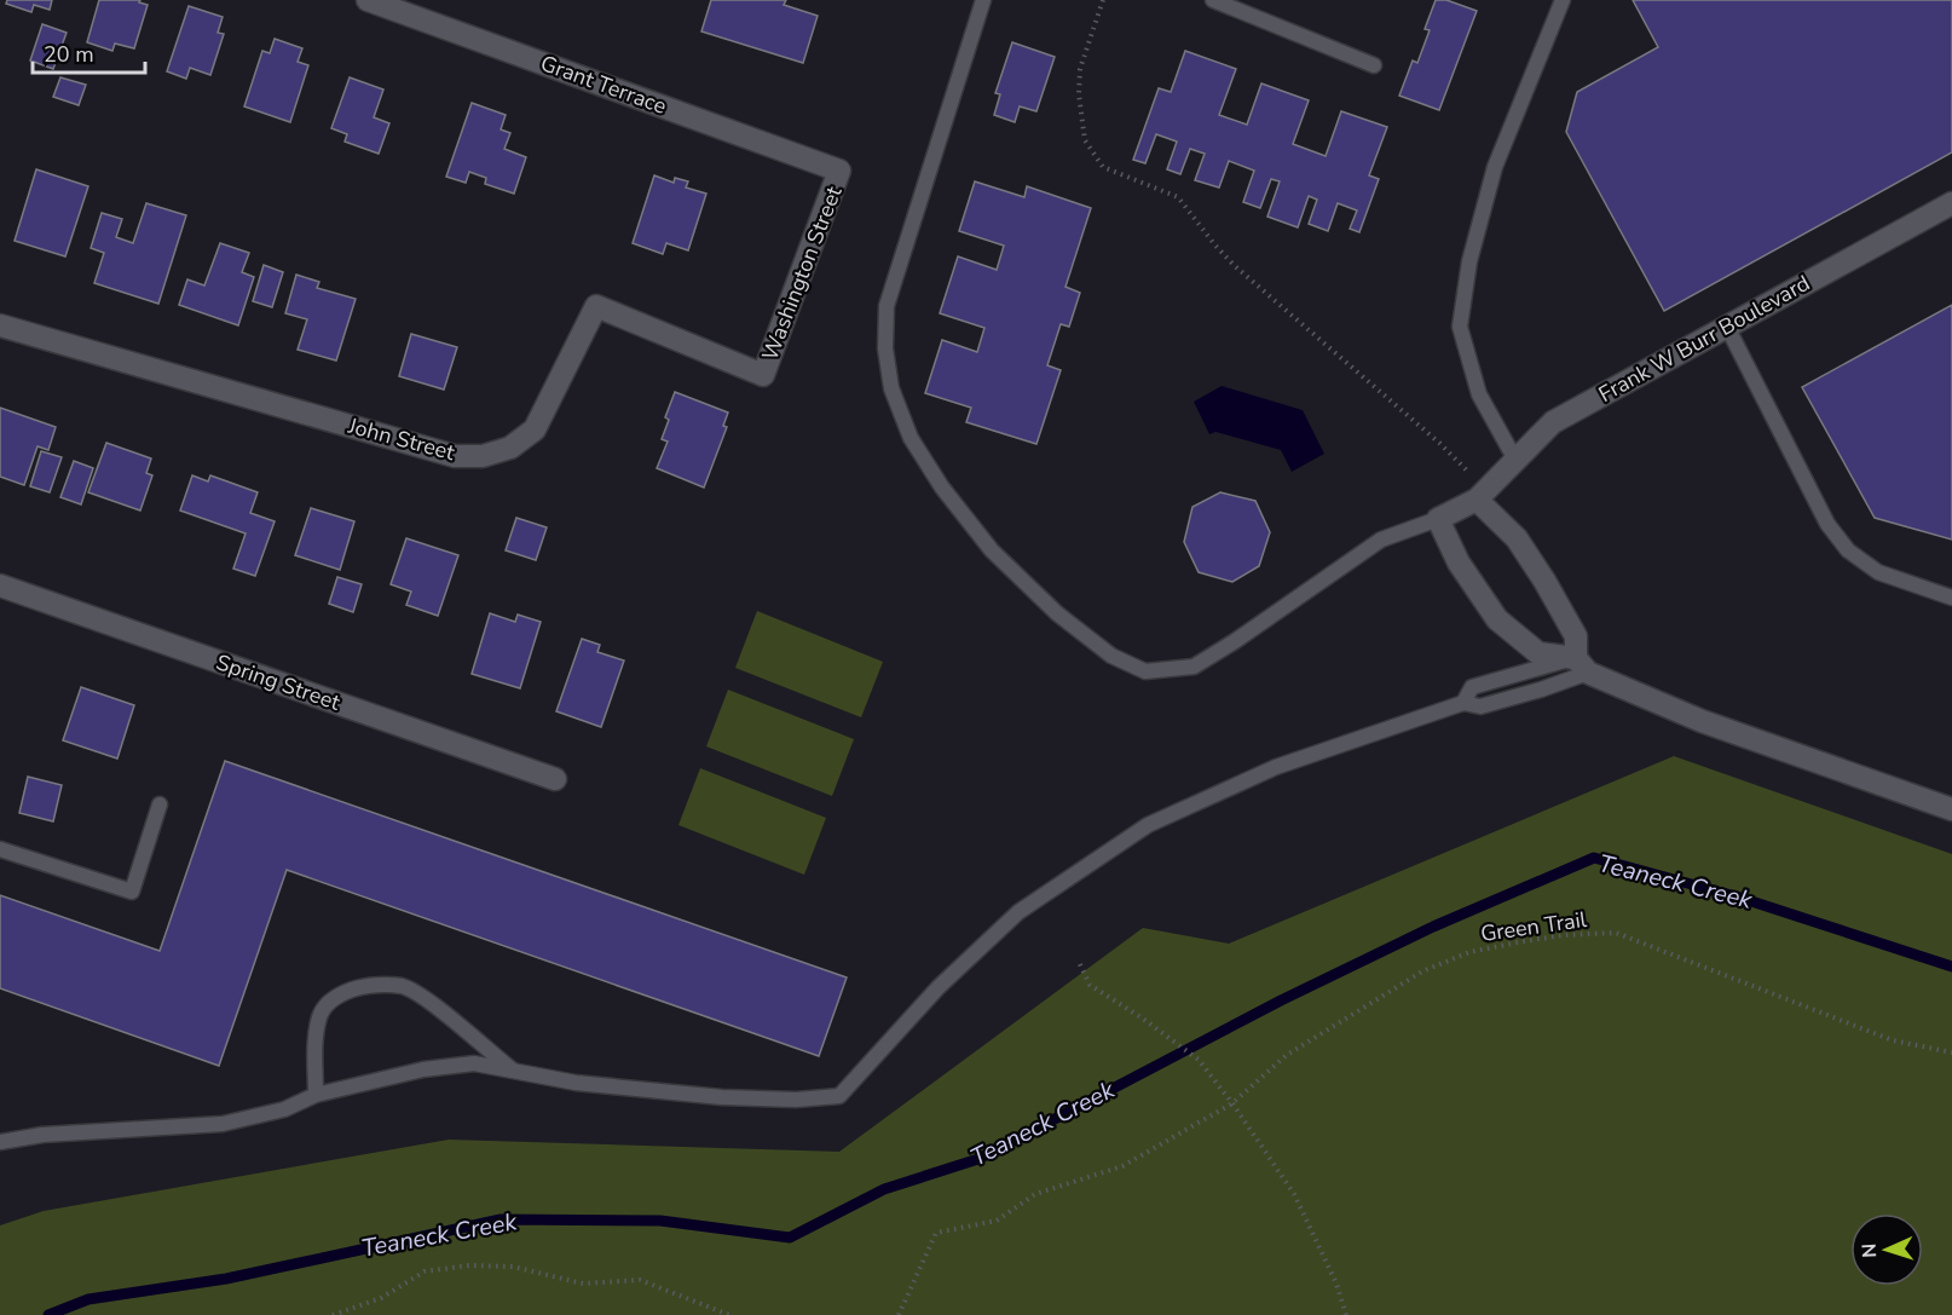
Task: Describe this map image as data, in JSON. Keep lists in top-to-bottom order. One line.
{"streets":{"street":["Grant Terrace","Washington Street","Frank W Burr Boulevard","John Street","Spring Street"],"path":["Green Trail"]},"crossings":[["Grant Terrace","Washington Street"],["Washington Street","John Street"]],"water":["Teaneck Creek"],"scale_bar":"20 m","north":"left"}
